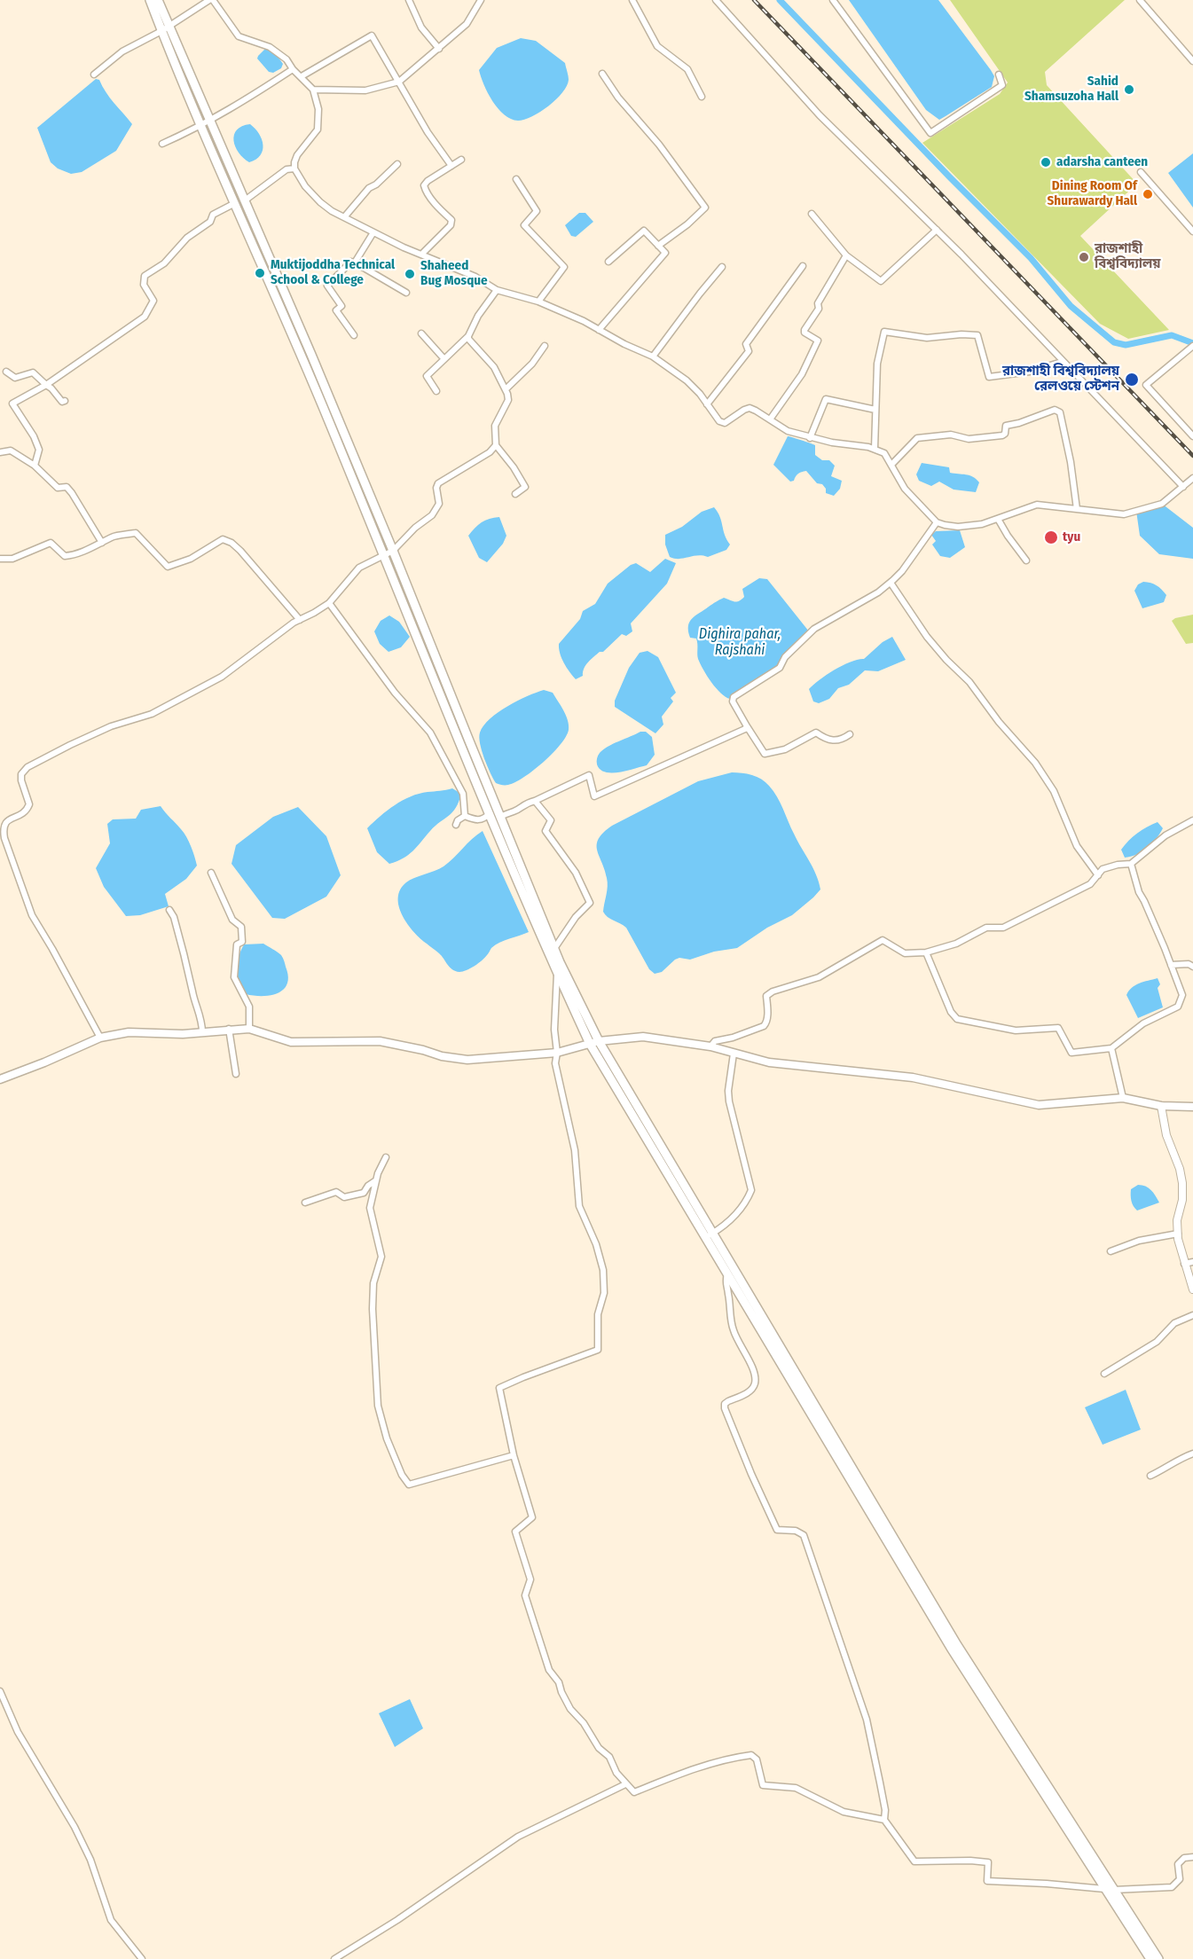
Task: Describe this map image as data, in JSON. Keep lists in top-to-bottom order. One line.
{"water":["Dighira pahar, Rajshahi"],"places":["Sahid Shamsuzoha Hall","adarsha canteen","Dining Room Of Shurawardy Hall","রাজশাহী বিশ্ববিদ্যালয়","Muktijoddha Technical School & College","Shaheed Bug Mosque","রাজশাহী বিশ্ববিদ্যালয় রেলওয়ে স্টেশন","tyu"]}
